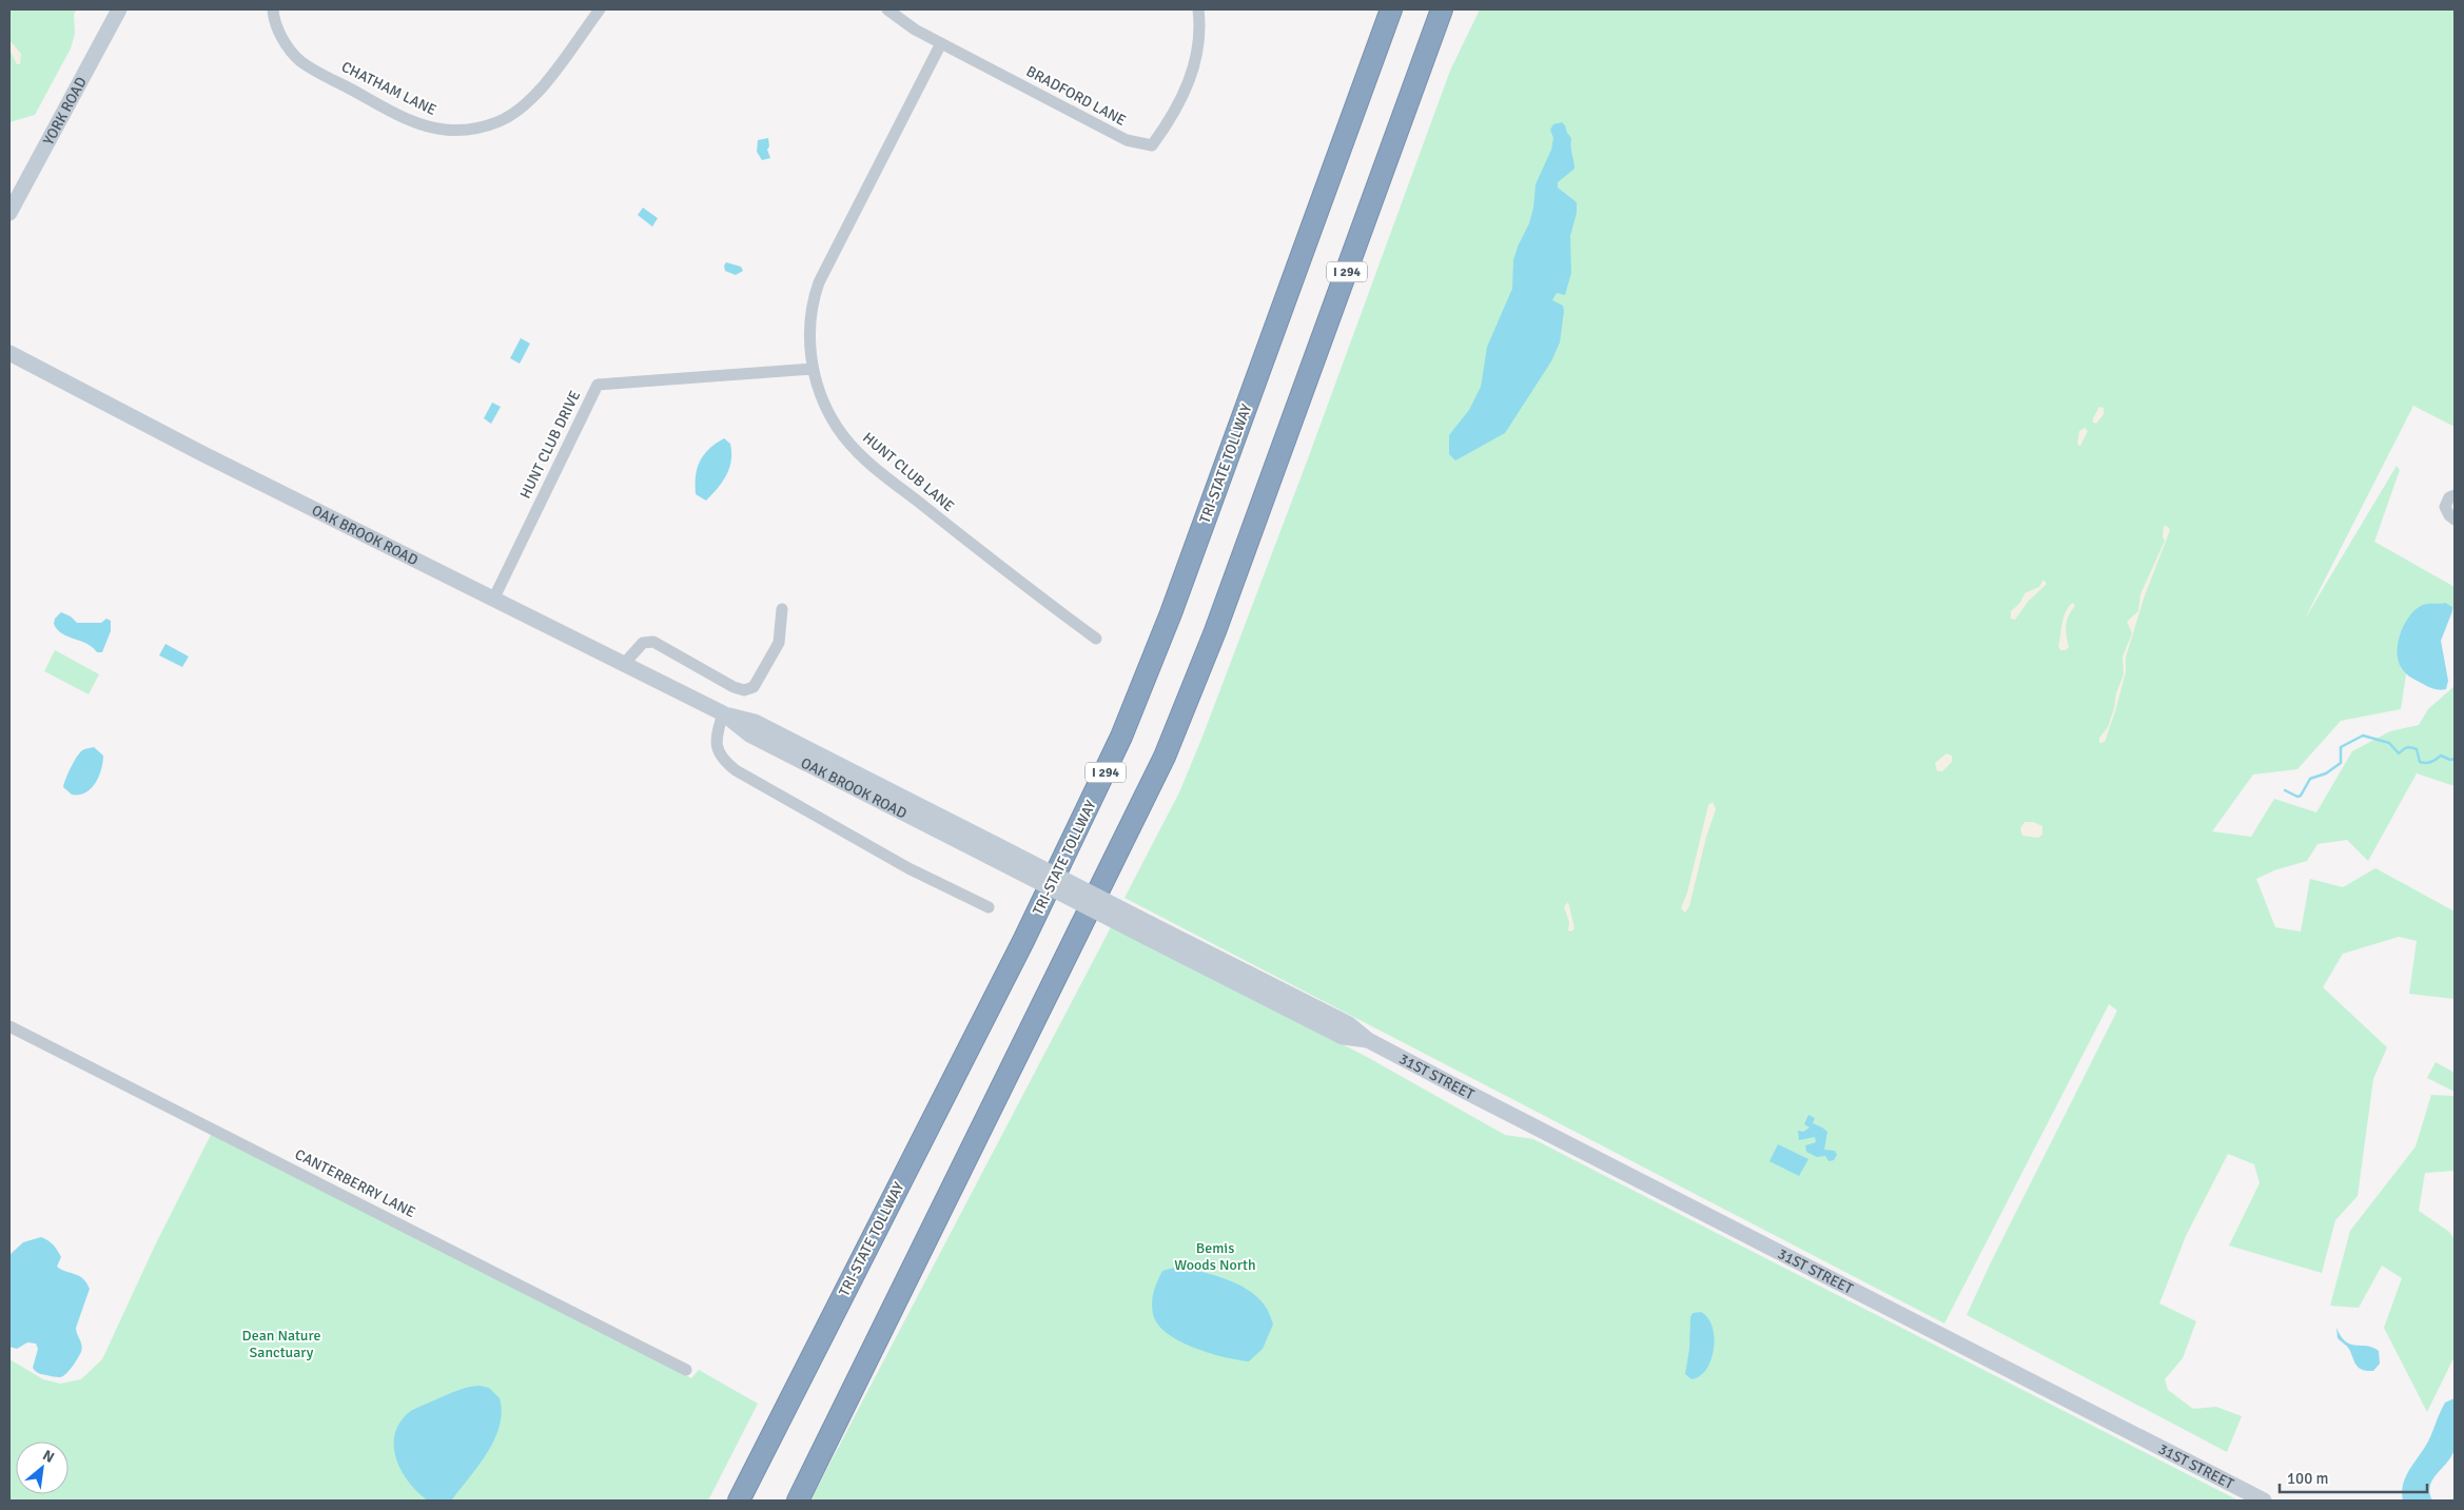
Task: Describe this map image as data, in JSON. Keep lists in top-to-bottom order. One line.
{"streets":{"highway":["I 294","TRI-STATE TOLLWAY"],"main road":["YORK ROAD","OAK BROOK ROAD","31ST STREET"],"street":["CHATHAM LANE","BRADFORD LANE","HUNT CLUB DRIVE","HUNT CLUB LANE","CANTERBERRY LANE"]},"crossings":[["BRADFORD LANE","HUNT CLUB LANE"],["HUNT CLUB DRIVE","HUNT CLUB LANE"],["HUNT CLUB DRIVE","OAK BROOK ROAD"],["OAK BROOK ROAD","31ST STREET"]],"parks":["Bemis Woods North","Dean Nature Sanctuary"],"scale_bar":"100 m","north":"top right"}
